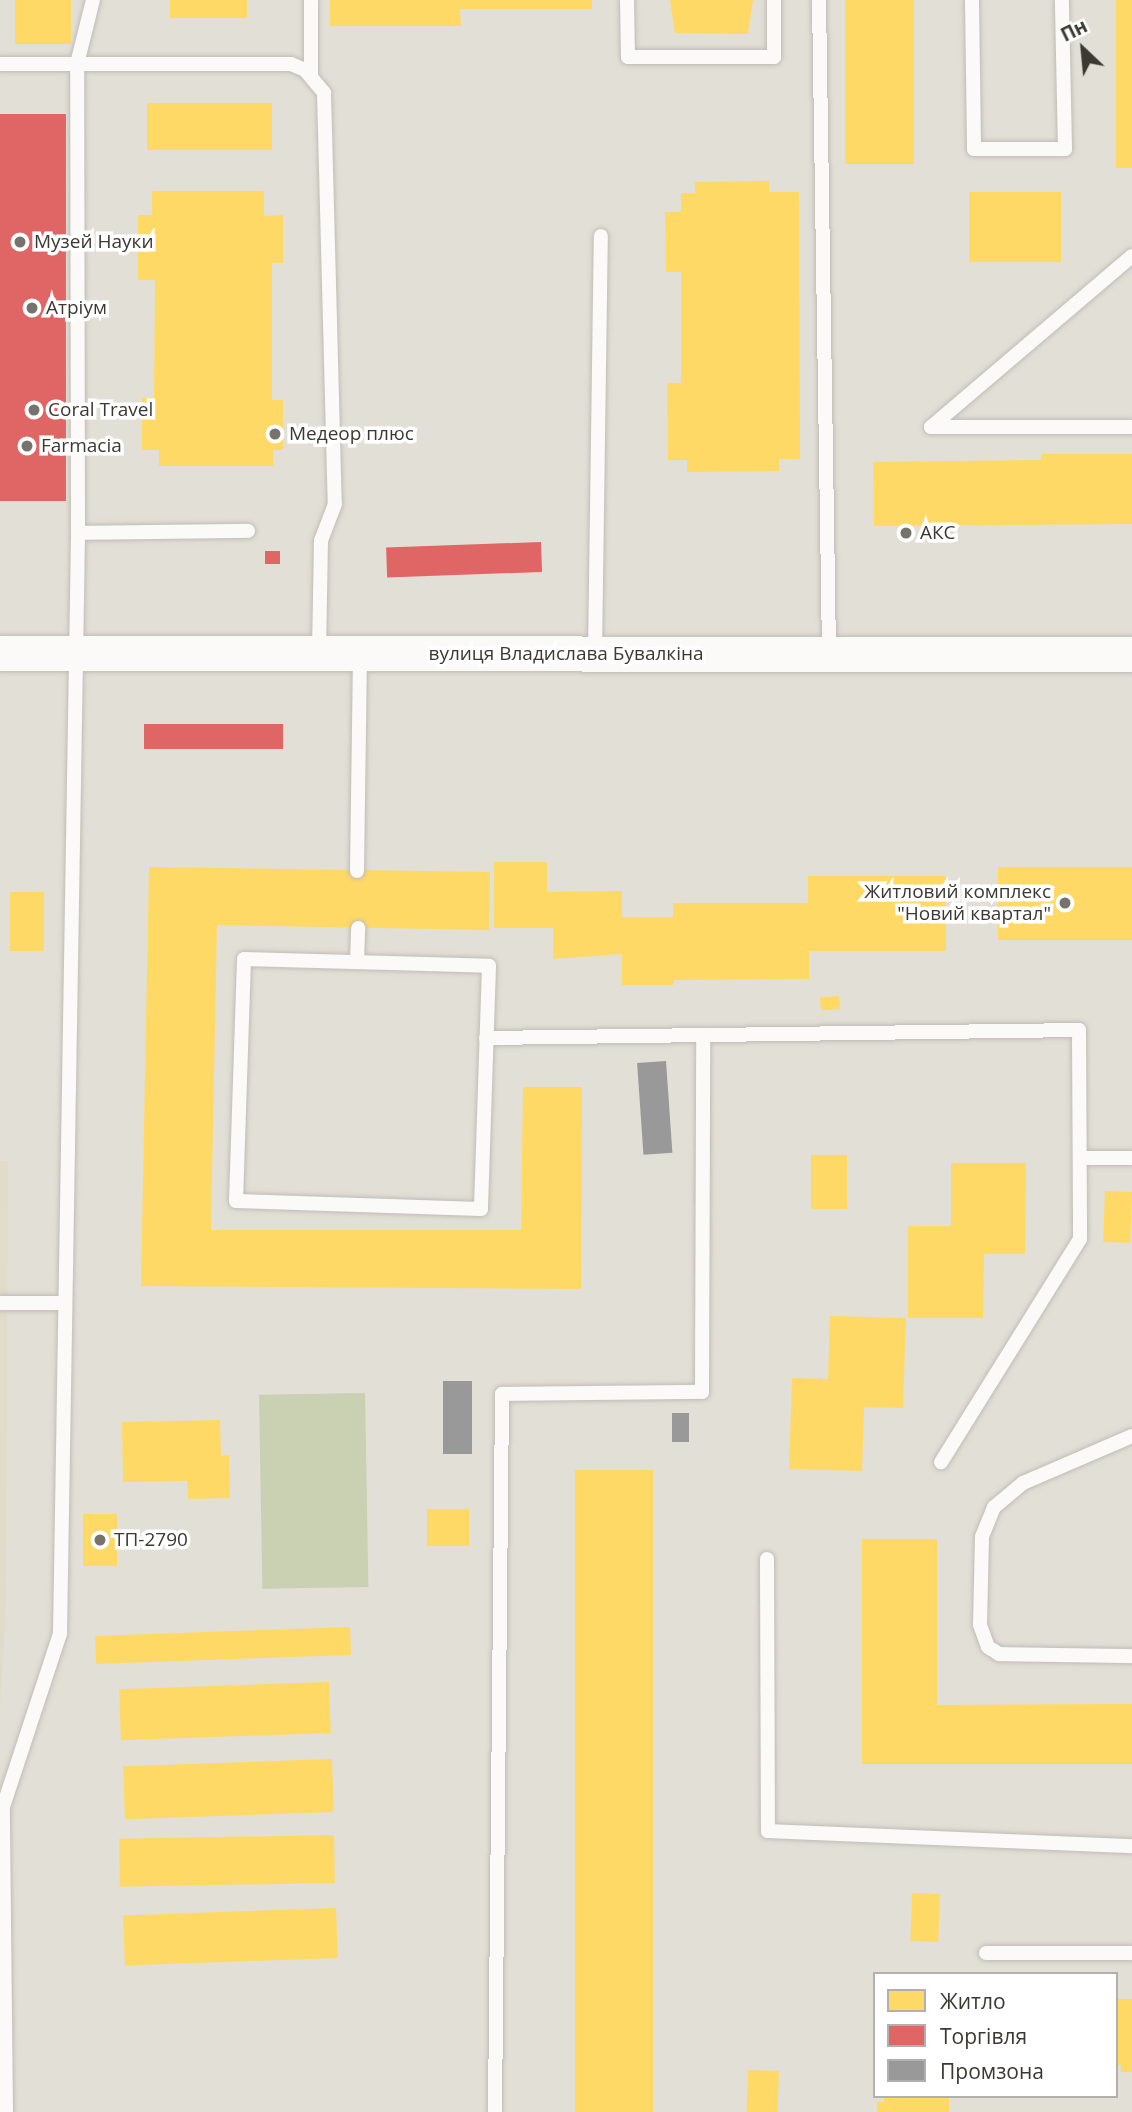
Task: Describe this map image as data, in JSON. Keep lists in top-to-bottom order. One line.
{"streets":{"street":["вулиця Владислава Бувалкіна"]},"places":["Музей Науки","Атріум","Coral Travel","Медеор плюс","Farmacia","АКС","Житловий комплекс \"Новий квартал\"","ТП-2790"],"legend":["Житло","Торгівля","Промзона"],"north":"top left"}
